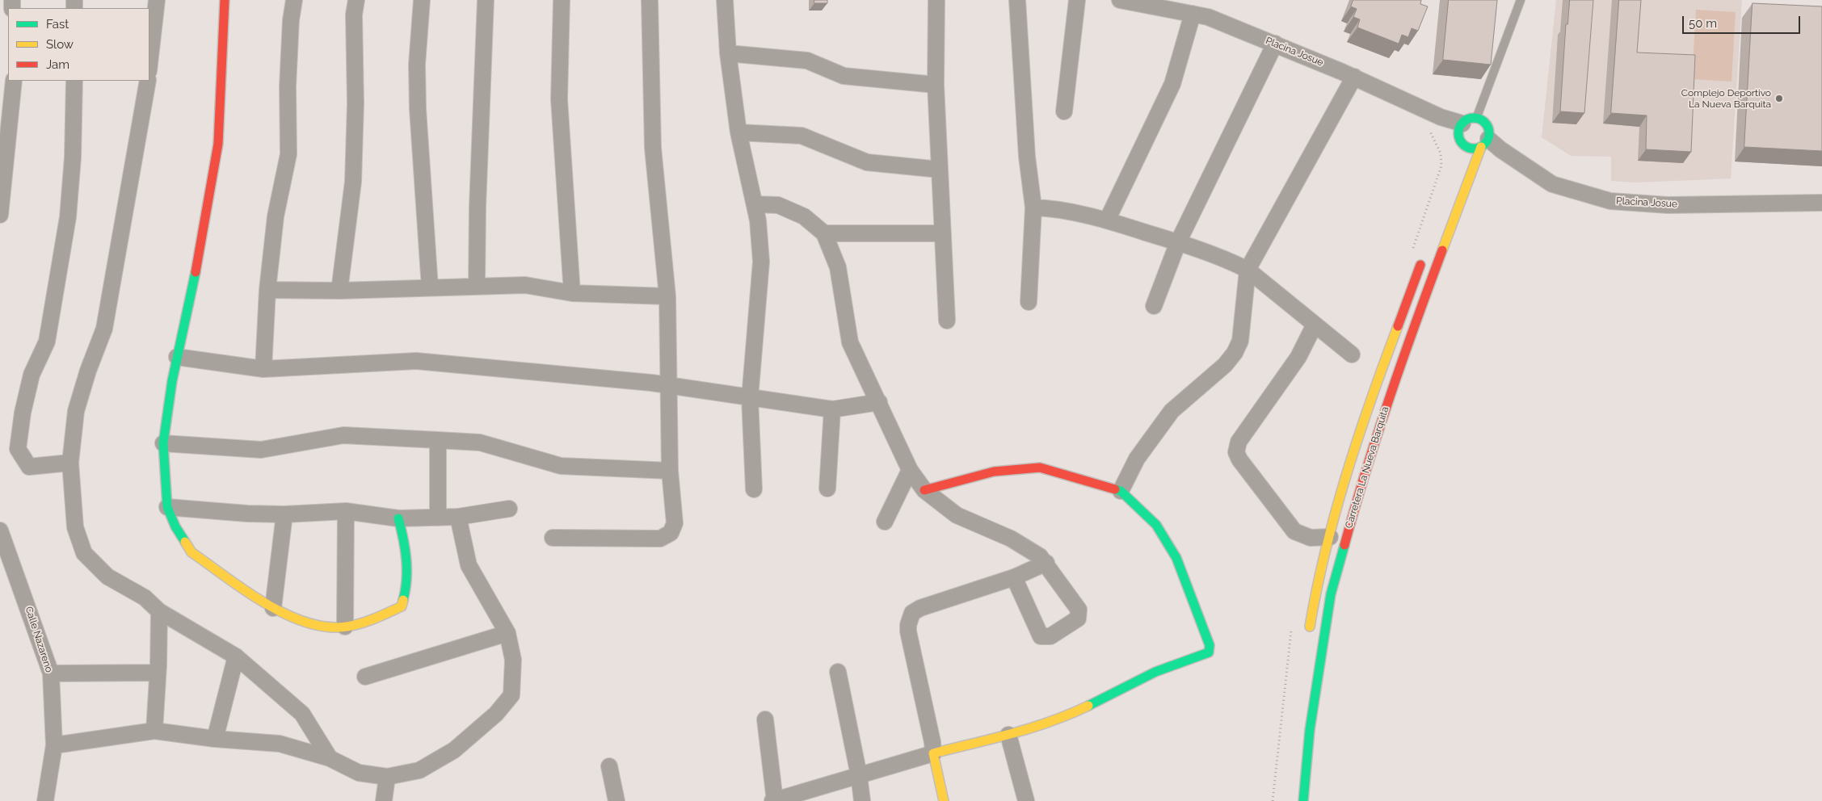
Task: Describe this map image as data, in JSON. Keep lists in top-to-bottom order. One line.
{"streets":{"street":["Placina Josue","Carretera La Nueva Barquita","Calle Nazareno"]},"crossings":[["Placina Josue","Carretera La Nueva Barquita"]],"places":["Complejo Deportivo La Nueva Barquita"],"legend":["Fast","Slow","Jam"],"scale_bar":"50 m"}
